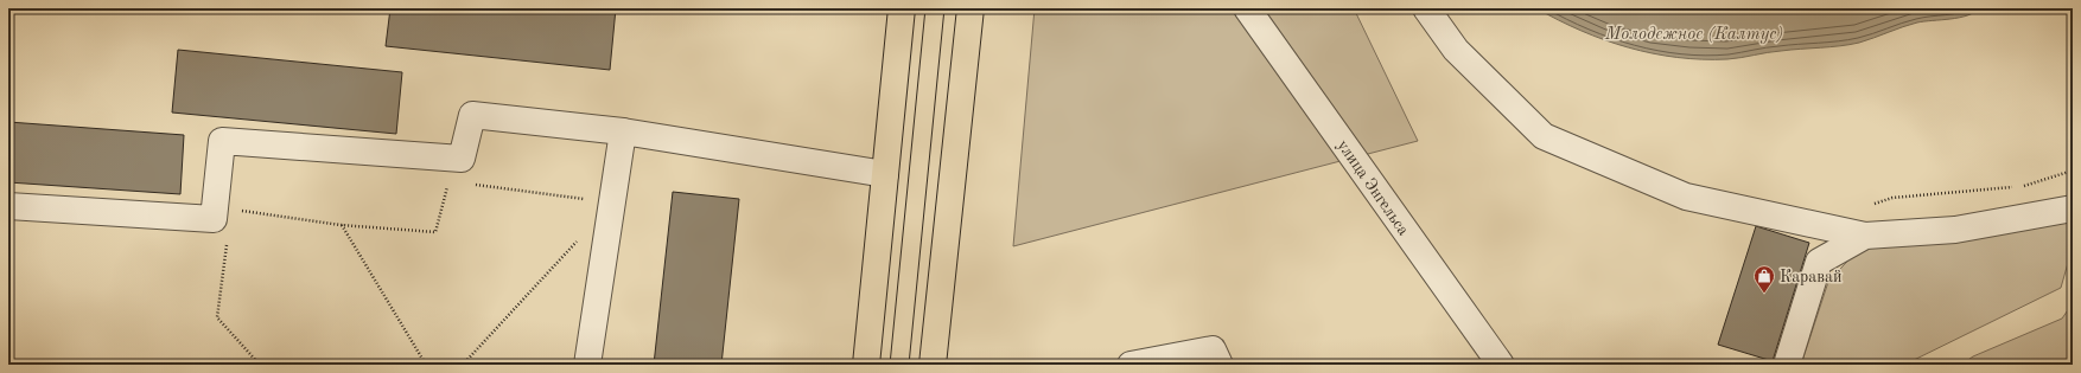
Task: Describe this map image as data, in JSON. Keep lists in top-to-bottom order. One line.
{"streets":{"street":["улица Энгельса"]},"water":["Молодежное (Калтус)"],"places":{"shop":["Каравай"]}}
